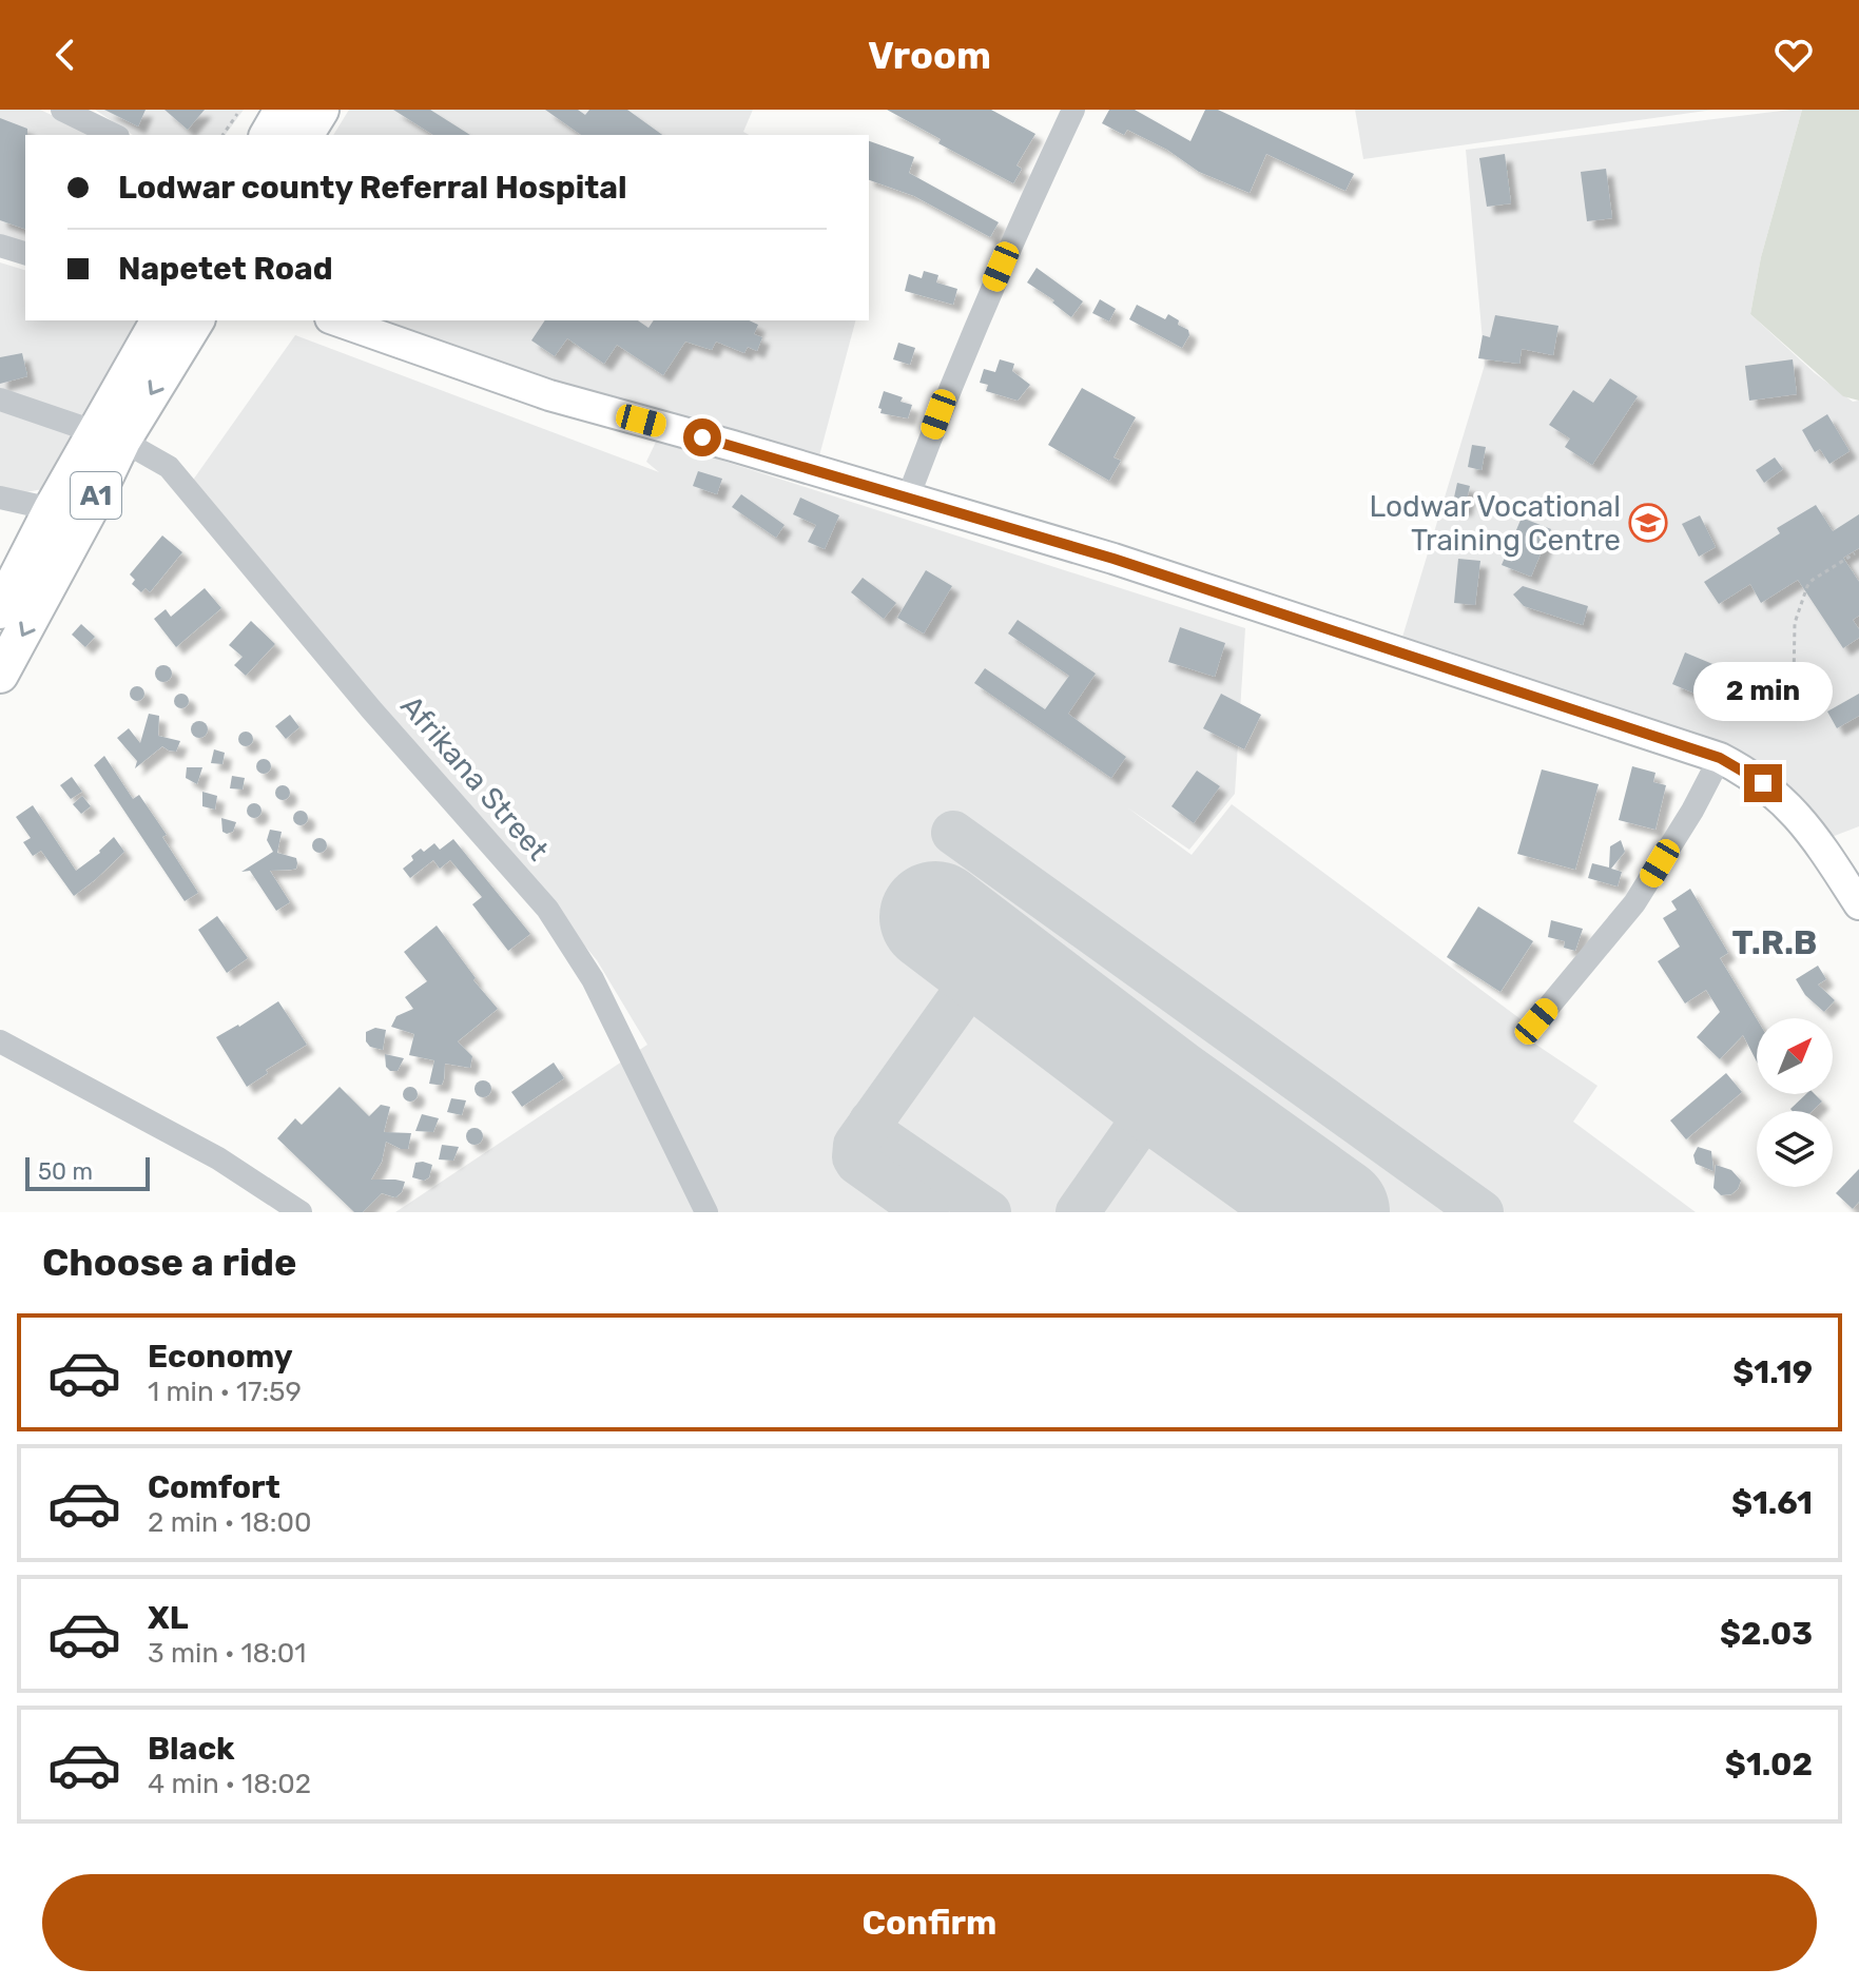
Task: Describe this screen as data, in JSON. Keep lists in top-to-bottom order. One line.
{"streets":{"highway":["A1"],"street":["Afrikana Street"]},"crossings":[["A1","Afrikana Street"]],"districts":["T.R.B"],"places":{"school or university":["Lodwar Vocational Training Centre"]},"scale_bar":"50 m","north":"top right","page":{"header":"Vroom","banner":["Lodwar county Referral Hospital","Napetet Road"],"bubble":"2 min","scale":"50 m","heading":"Choose a ride","list":[{"name":"Economy","note":"1 min · 17:59","value":"$1.19"},{"name":"Comfort","note":"2 min · 18:00","value":"$1.61"},{"name":"XL","note":"3 min · 18:01","value":"$2.03"},{"name":"Black","note":"4 min · 18:02","value":"$1.02"}],"buttons":"Confirm"}}
